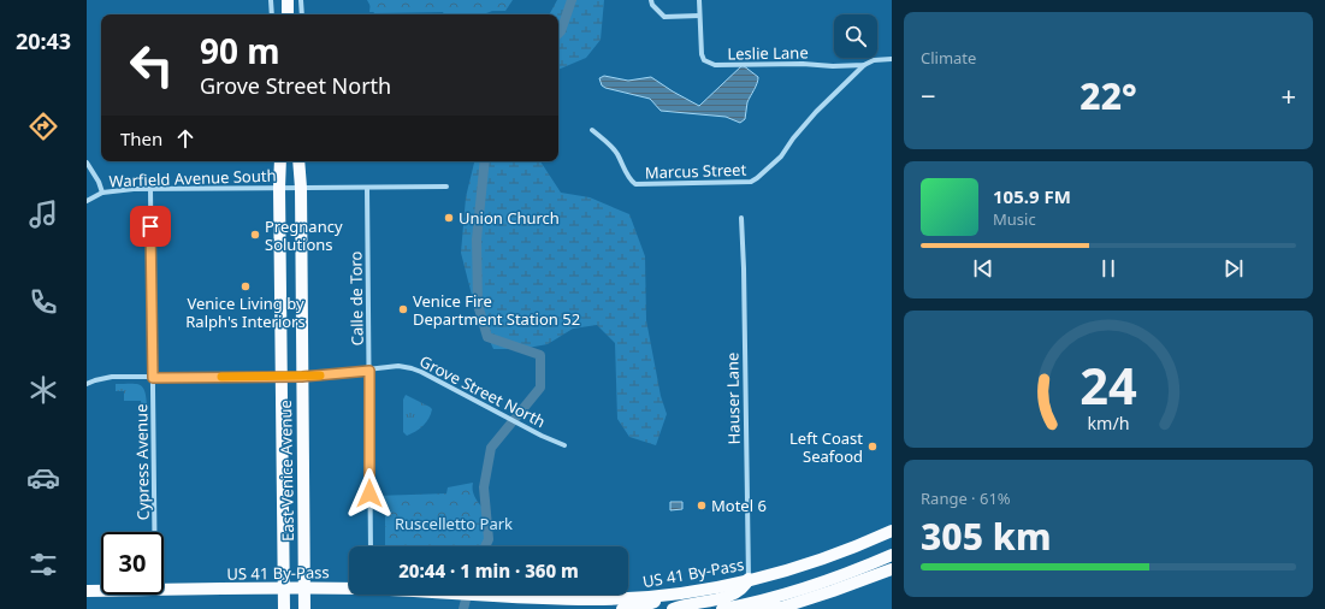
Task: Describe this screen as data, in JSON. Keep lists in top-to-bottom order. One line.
{"streets":{"main road":["East Venice Avenue","US 41 By-Pass"],"street":["Leslie Lane","Marcus Street","Warfield Avenue South","Calle de Toro","Grove Street North","Hauser Lane","Cypress Avenue"]},"crossings":[["Leslie Lane","Marcus Street"],["Warfield Avenue South","Calle de Toro"],["Warfield Avenue South","Cypress Avenue"],["Warfield Avenue South","East Venice Avenue"],["Calle de Toro","Grove Street North"],["Grove Street North","Cypress Avenue"],["Grove Street North","East Venice Avenue"],["Hauser Lane","US 41 By-Pass"],["East Venice Avenue","US 41 By-Pass"]],"parks":["Ruscelletto Park"],"places":["Union Church","Pregnancy Solutions","Venice Living by Ralph's Interiors","Venice Fire Department Station 52","Left Coast Seafood","Motel 6"],"page":{"tabs":"20:43","tile":["Climate",["Range · 61%","305 km"]],"turn":["90 m","Grove Street North"],"heat":["−","22°","+"],"then":"Then","song":["105.9 FM","Music"],"limit":"30","trip":"20:44 · 1 min · 360 m","gauge":["24","km/h"]}}
